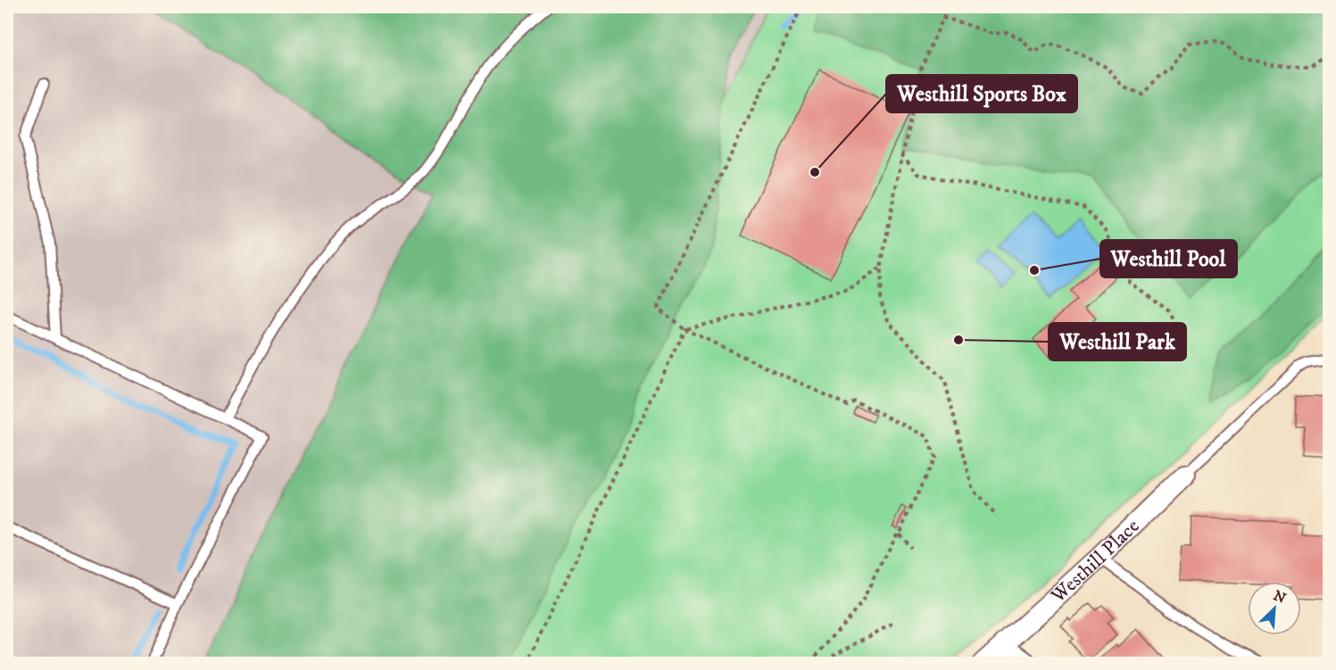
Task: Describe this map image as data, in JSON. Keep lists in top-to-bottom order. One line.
{"streets":{"street":["Westhill Place"]},"places":["Westhill Sports Box","Westhill Pool","Westhill Park"],"north":"top right"}
